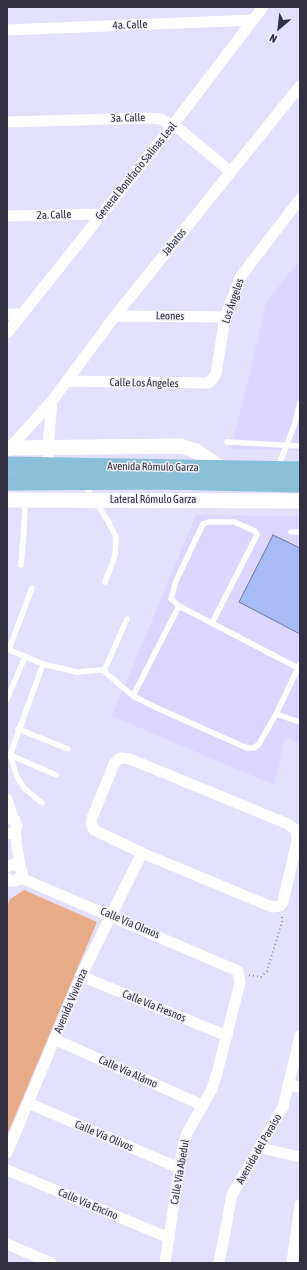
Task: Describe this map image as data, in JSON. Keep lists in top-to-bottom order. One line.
{"streets":{"main road":["Avenida Rómulo Garza"],"street":["4a. Calle","3a. Calle","General Bonifacio Salinas Leal","2a. Calle","Jabatos","Los Ángeles","Leones","Calle Los Ángeles","Lateral Rómulo Garza","Calle Vía Olmos","Avenida Vivienza","Calle Vía Fresnos","Calle Vía Alámo","Calle Vía Olivos","Avenida del Paraíso","Calle Vía Abedul","Calle Vía Encino"]},"crossings":[["4a. Calle","General Bonifacio Salinas Leal"],["3a. Calle","General Bonifacio Salinas Leal"],["3a. Calle","Jabatos"],["General Bonifacio Salinas Leal","2a. Calle"],["Jabatos","Leones"],["Jabatos","Calle Los Ángeles"],["Jabatos","Avenida Rómulo Garza"],["Los Ángeles","Leones"],["Los Ángeles","Calle Los Ángeles"],["Calle Vía Olmos","Avenida Vivienza"],["Calle Vía Olmos","Calle Vía Abedul"],["Avenida Vivienza","Calle Vía Fresnos"],["Avenida Vivienza","Calle Vía Alámo"],["Avenida Vivienza","Calle Vía Olivos"],["Calle Vía Fresnos","Calle Vía Abedul"],["Calle Vía Alámo","Calle Vía Abedul"],["Calle Vía Olivos","Calle Vía Abedul"],["Calle Vía Abedul","Calle Vía Encino"]],"north":"bottom left"}
